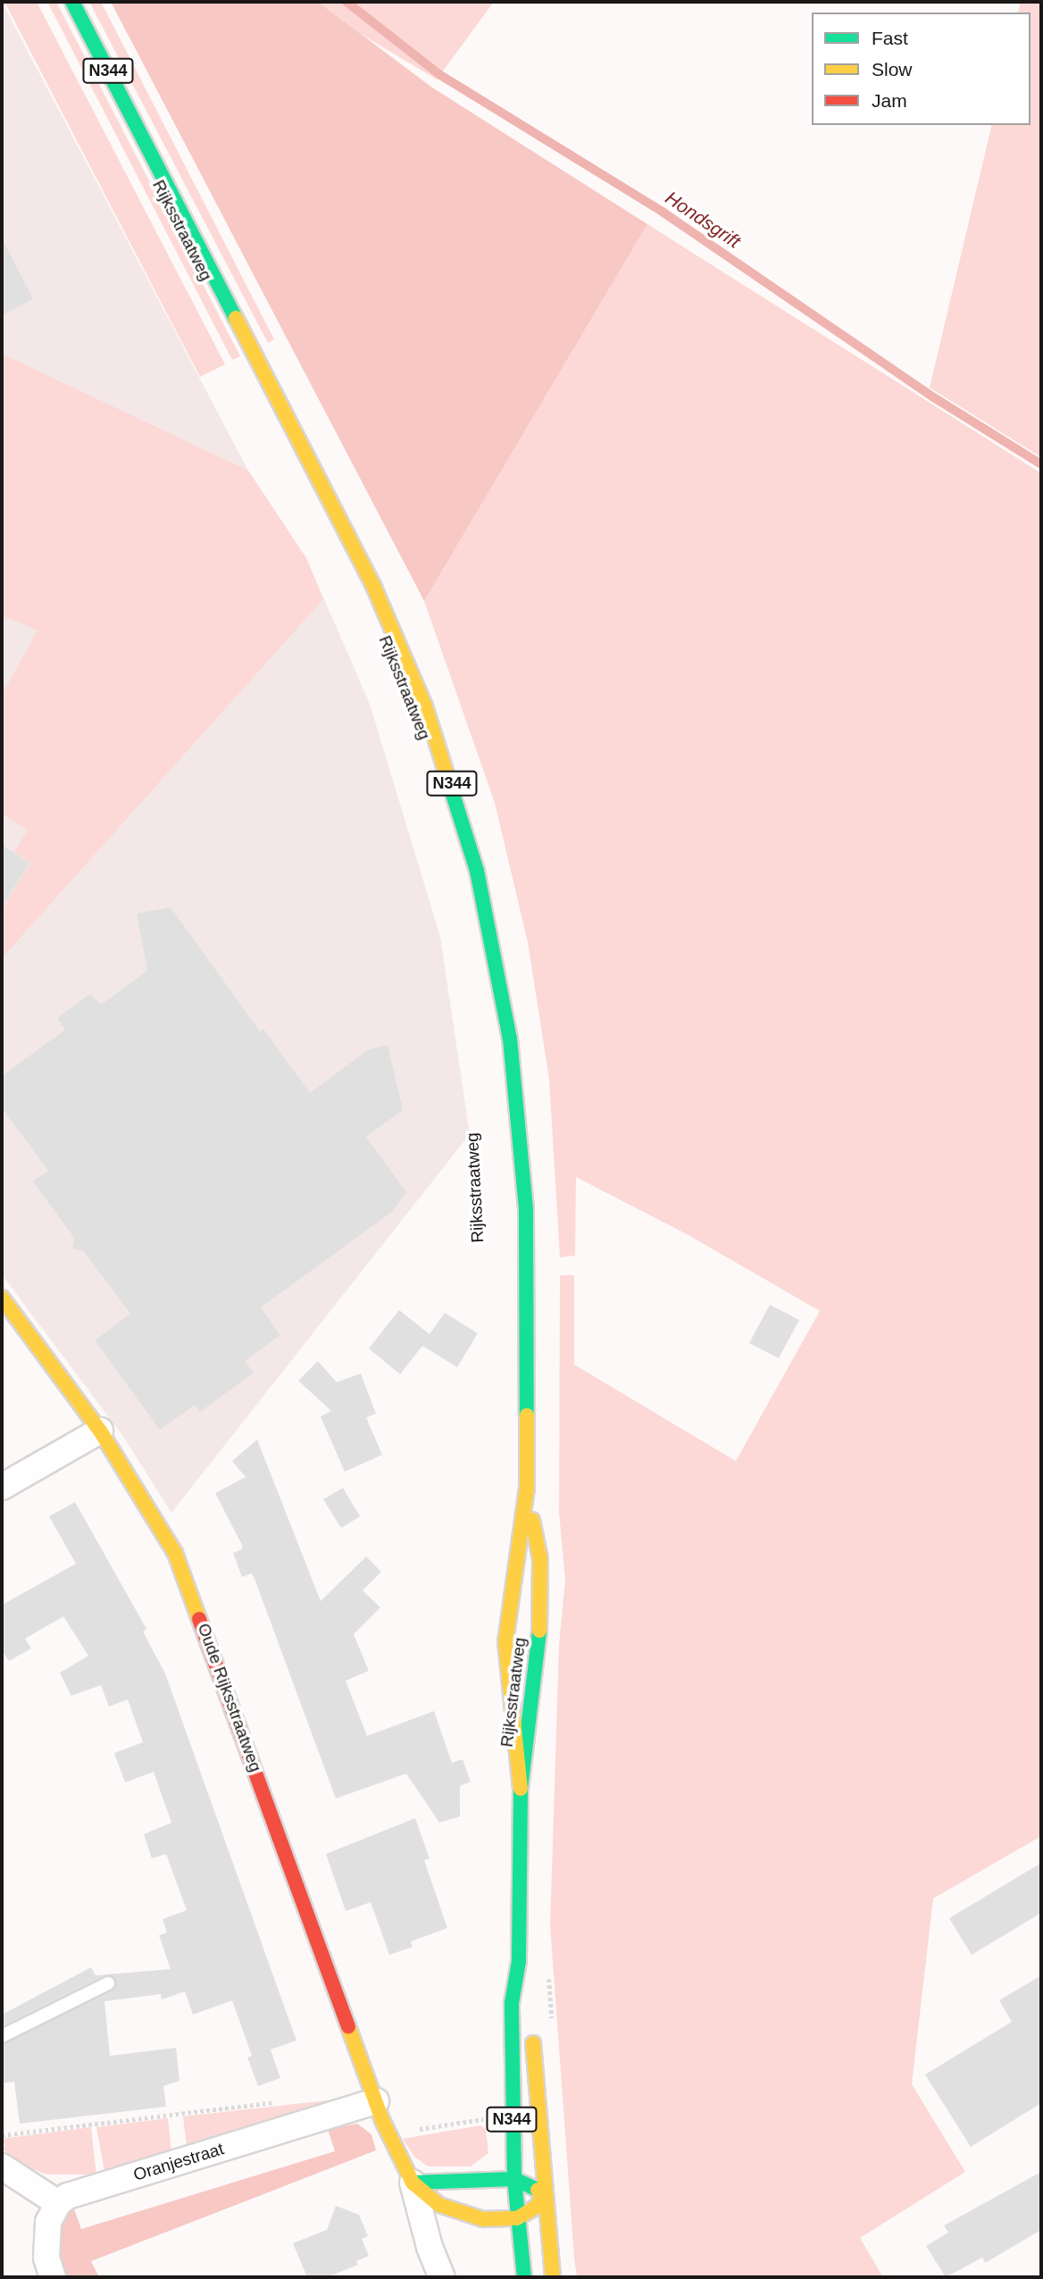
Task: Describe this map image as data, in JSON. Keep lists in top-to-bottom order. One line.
{"streets":{"main road":["N344","Rijksstraatweg","Oude Rijksstraatweg"],"street":["Oranjestraat"]},"crossings":[["Rijksstraatweg","Oude Rijksstraatweg"],["Oude Rijksstraatweg","Oranjestraat"]],"water":["Hondsgrift"],"legend":["Fast","Slow","Jam"]}
